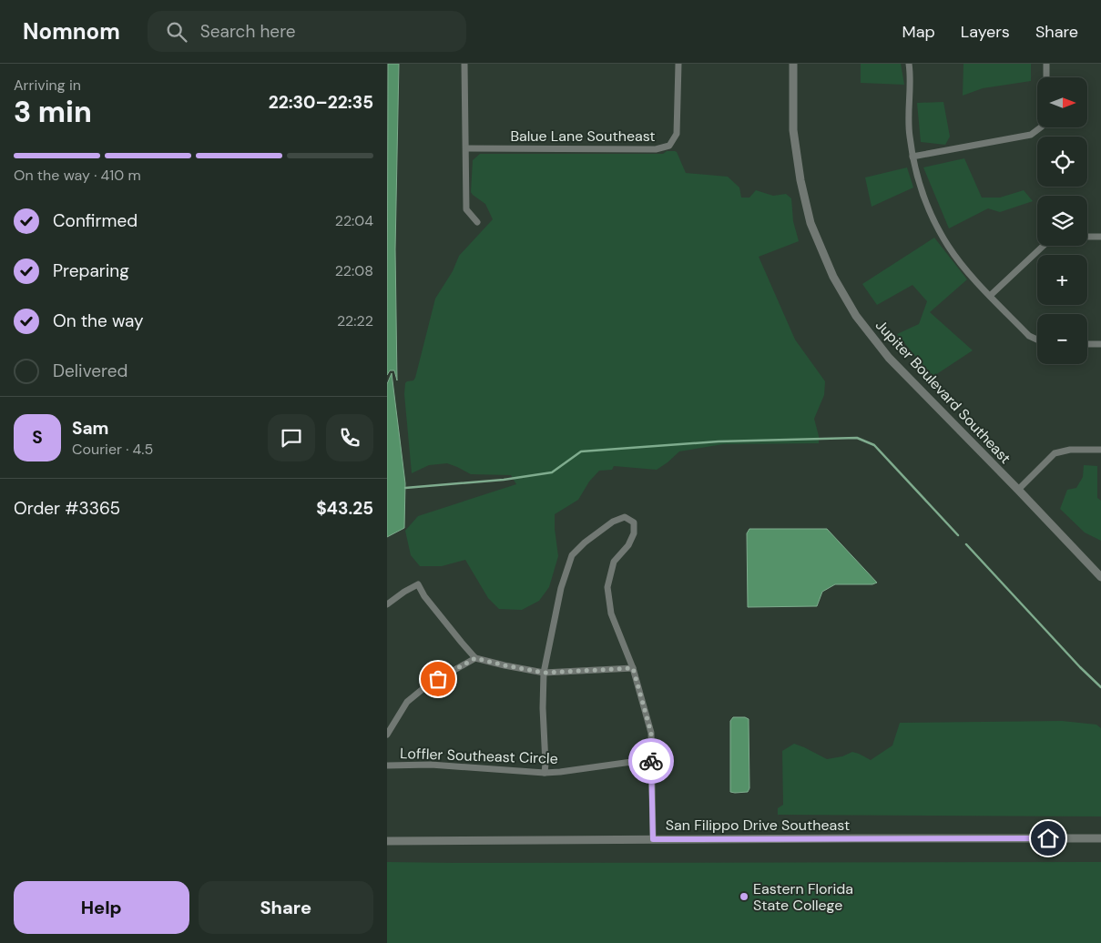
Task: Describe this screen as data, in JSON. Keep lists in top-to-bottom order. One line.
{"streets":{"street":["Balue Lane Southeast","Jupiter Boulevard Southeast","Loffler Southeast Circle","San Filippo Drive Southeast"]},"places":["Eastern Florida State College"],"north":"right","page":{"header":"Nomnom","search":"Search here","nav":["Map","Layers","Share"],"heading":["3 min","Arriving in","22:30–22:35"],"panel":["Sam","Courier · 4.5","Order #3365","$43.25"],"map_buttons":["+","−"],"bar":"On the way · 410 m","list":[["Confirmed","22:04"],["Preparing","22:08"],["On the way","22:22"],"Delivered"],"round":"S","buttons":["Help","Share"]}}
